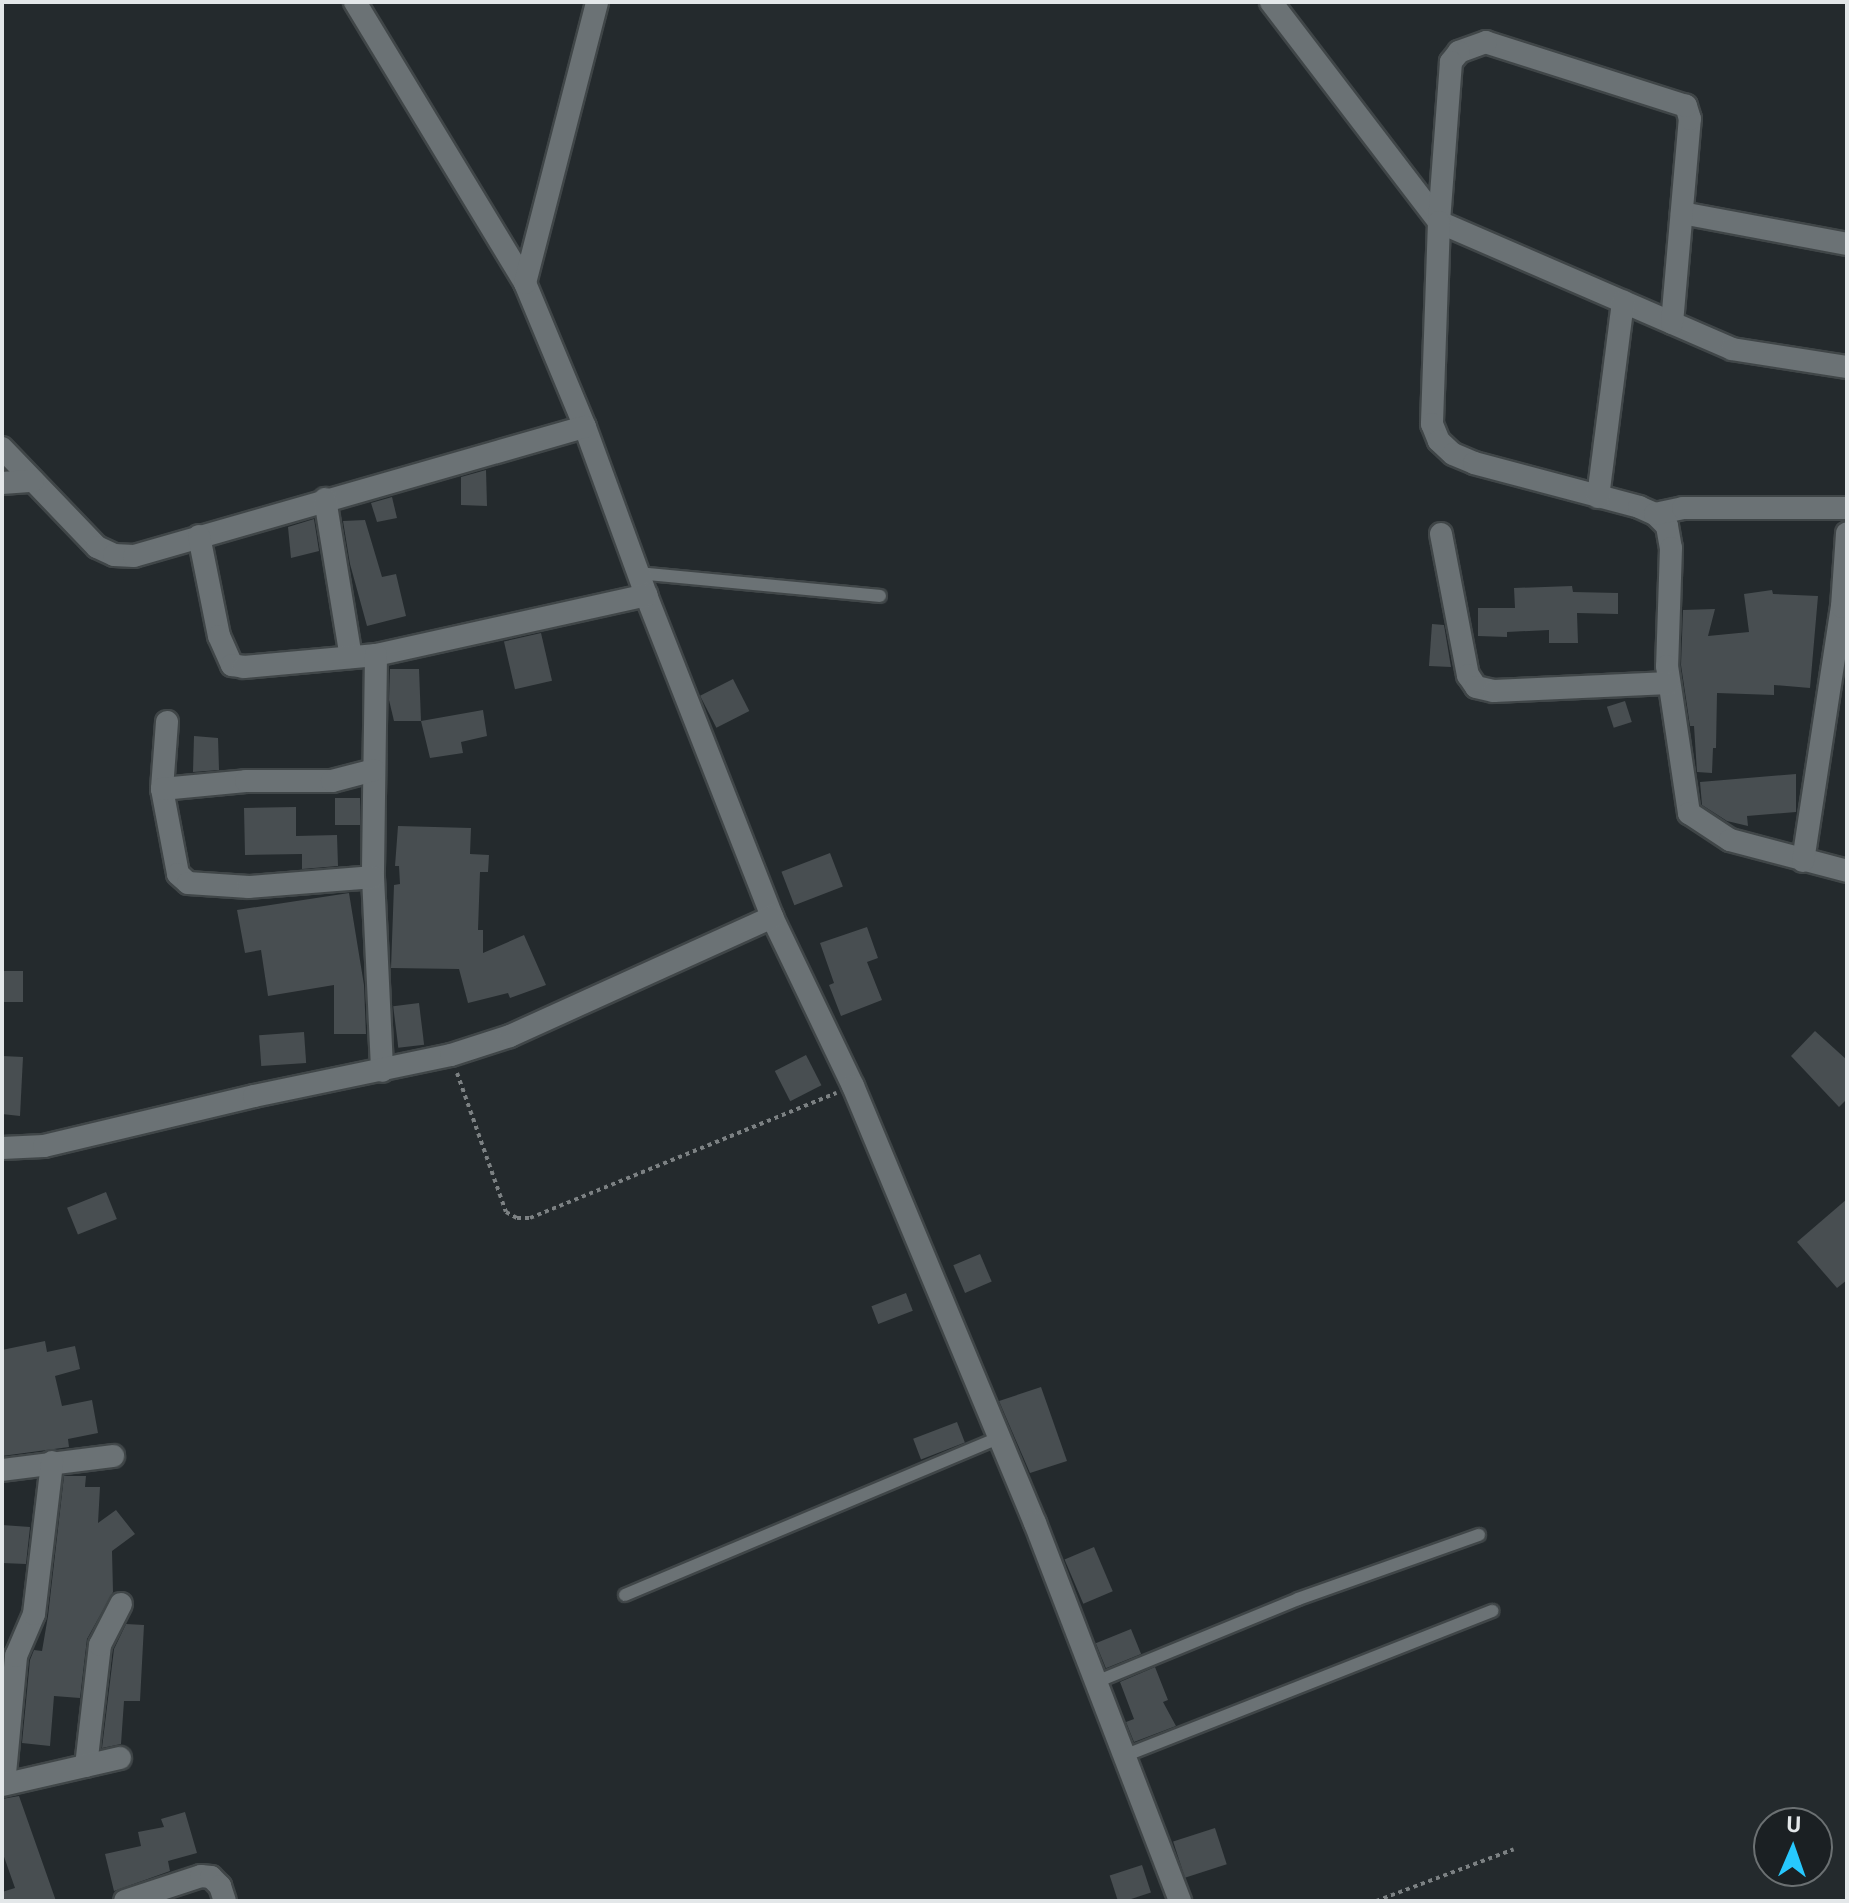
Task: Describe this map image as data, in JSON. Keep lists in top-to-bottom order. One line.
{"north":"top"}
